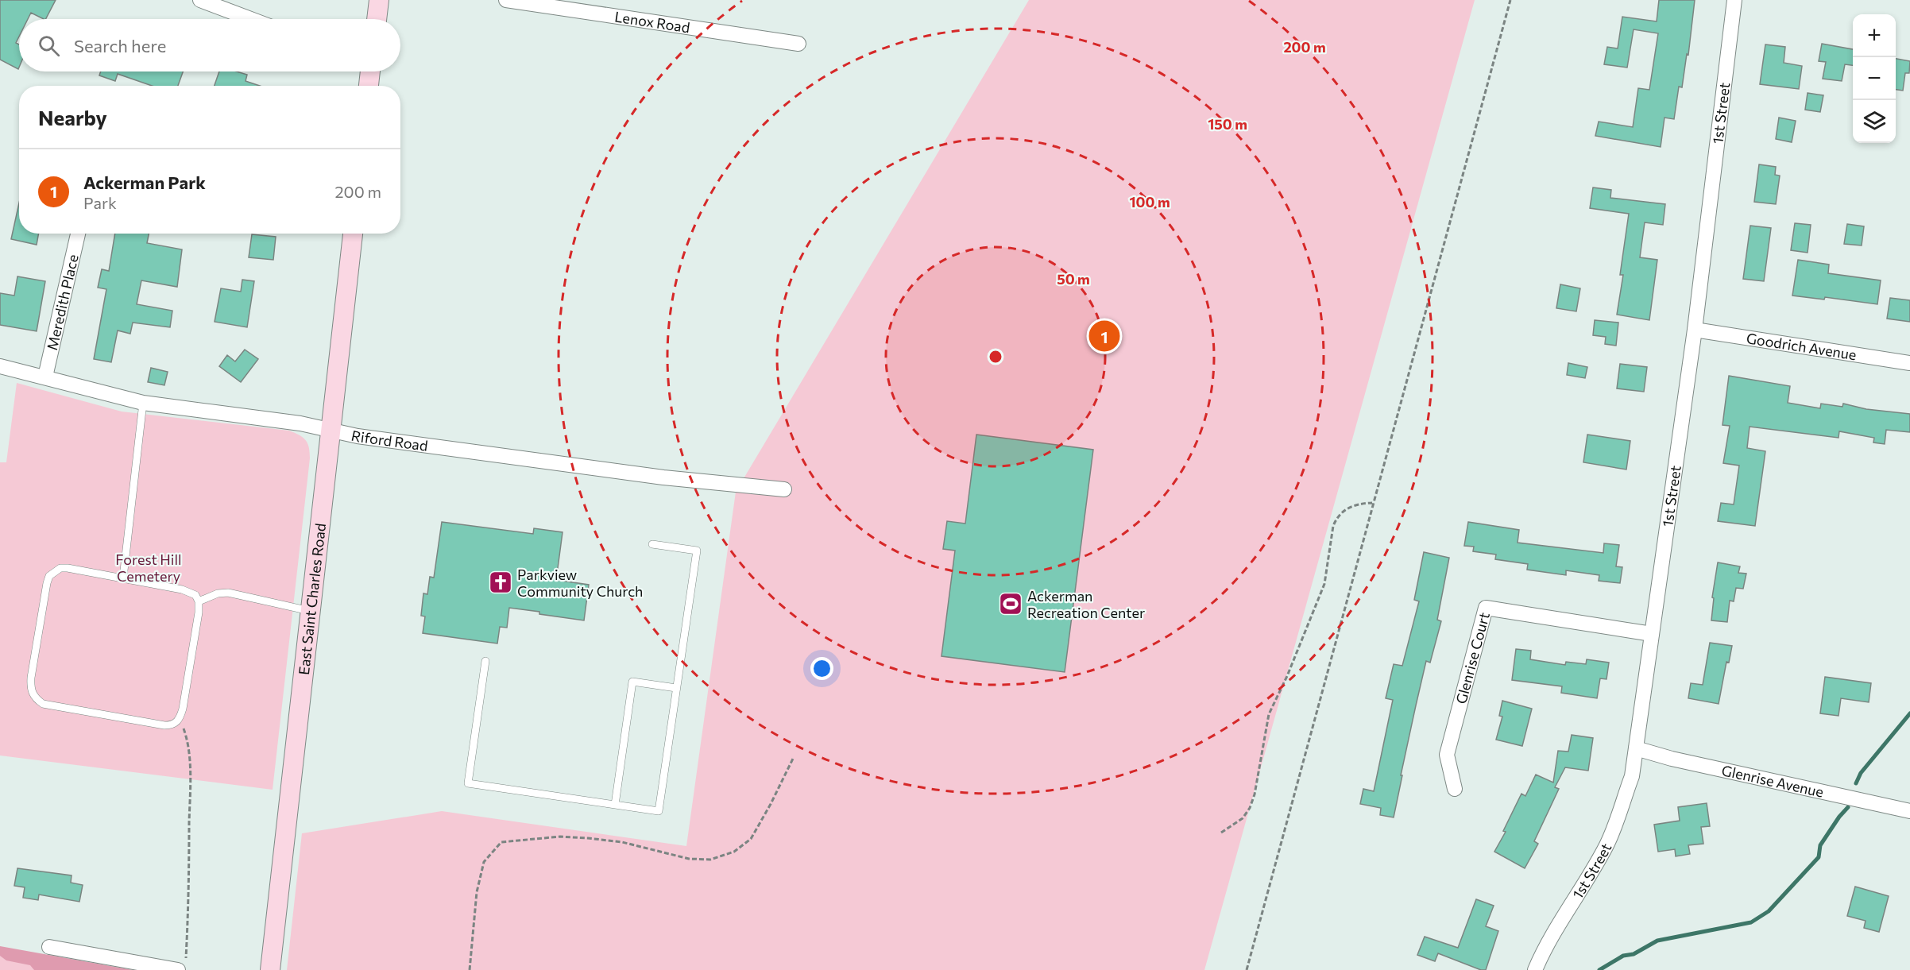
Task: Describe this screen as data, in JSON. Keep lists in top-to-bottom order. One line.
{"streets":{"main road":["East Saint Charles Road"],"street":["Lenox Road","1st Street","Meredith Place","Goodrich Avenue","Riford Road","Glenrise Court","Glenrise Avenue"]},"crossings":[["1st Street","Goodrich Avenue"],["1st Street","Glenrise Court"],["1st Street","Glenrise Avenue"],["Meredith Place","Riford Road"],["Riford Road","East Saint Charles Road"]],"parks":["Forest Hill Cemetery"],"places":{"church":["Parkview Community Church"],"sports":["Ackerman Recreation Center"]},"page":{"map_buttons":["+","−"],"search":"Search here","heading":"Nearby","list":[{"mark":"1","name":"Ackerman Park","note":"Park","value":"200 m"}],"pins":"1"},"rings":["200 m","150 m","100 m","50 m"]}
